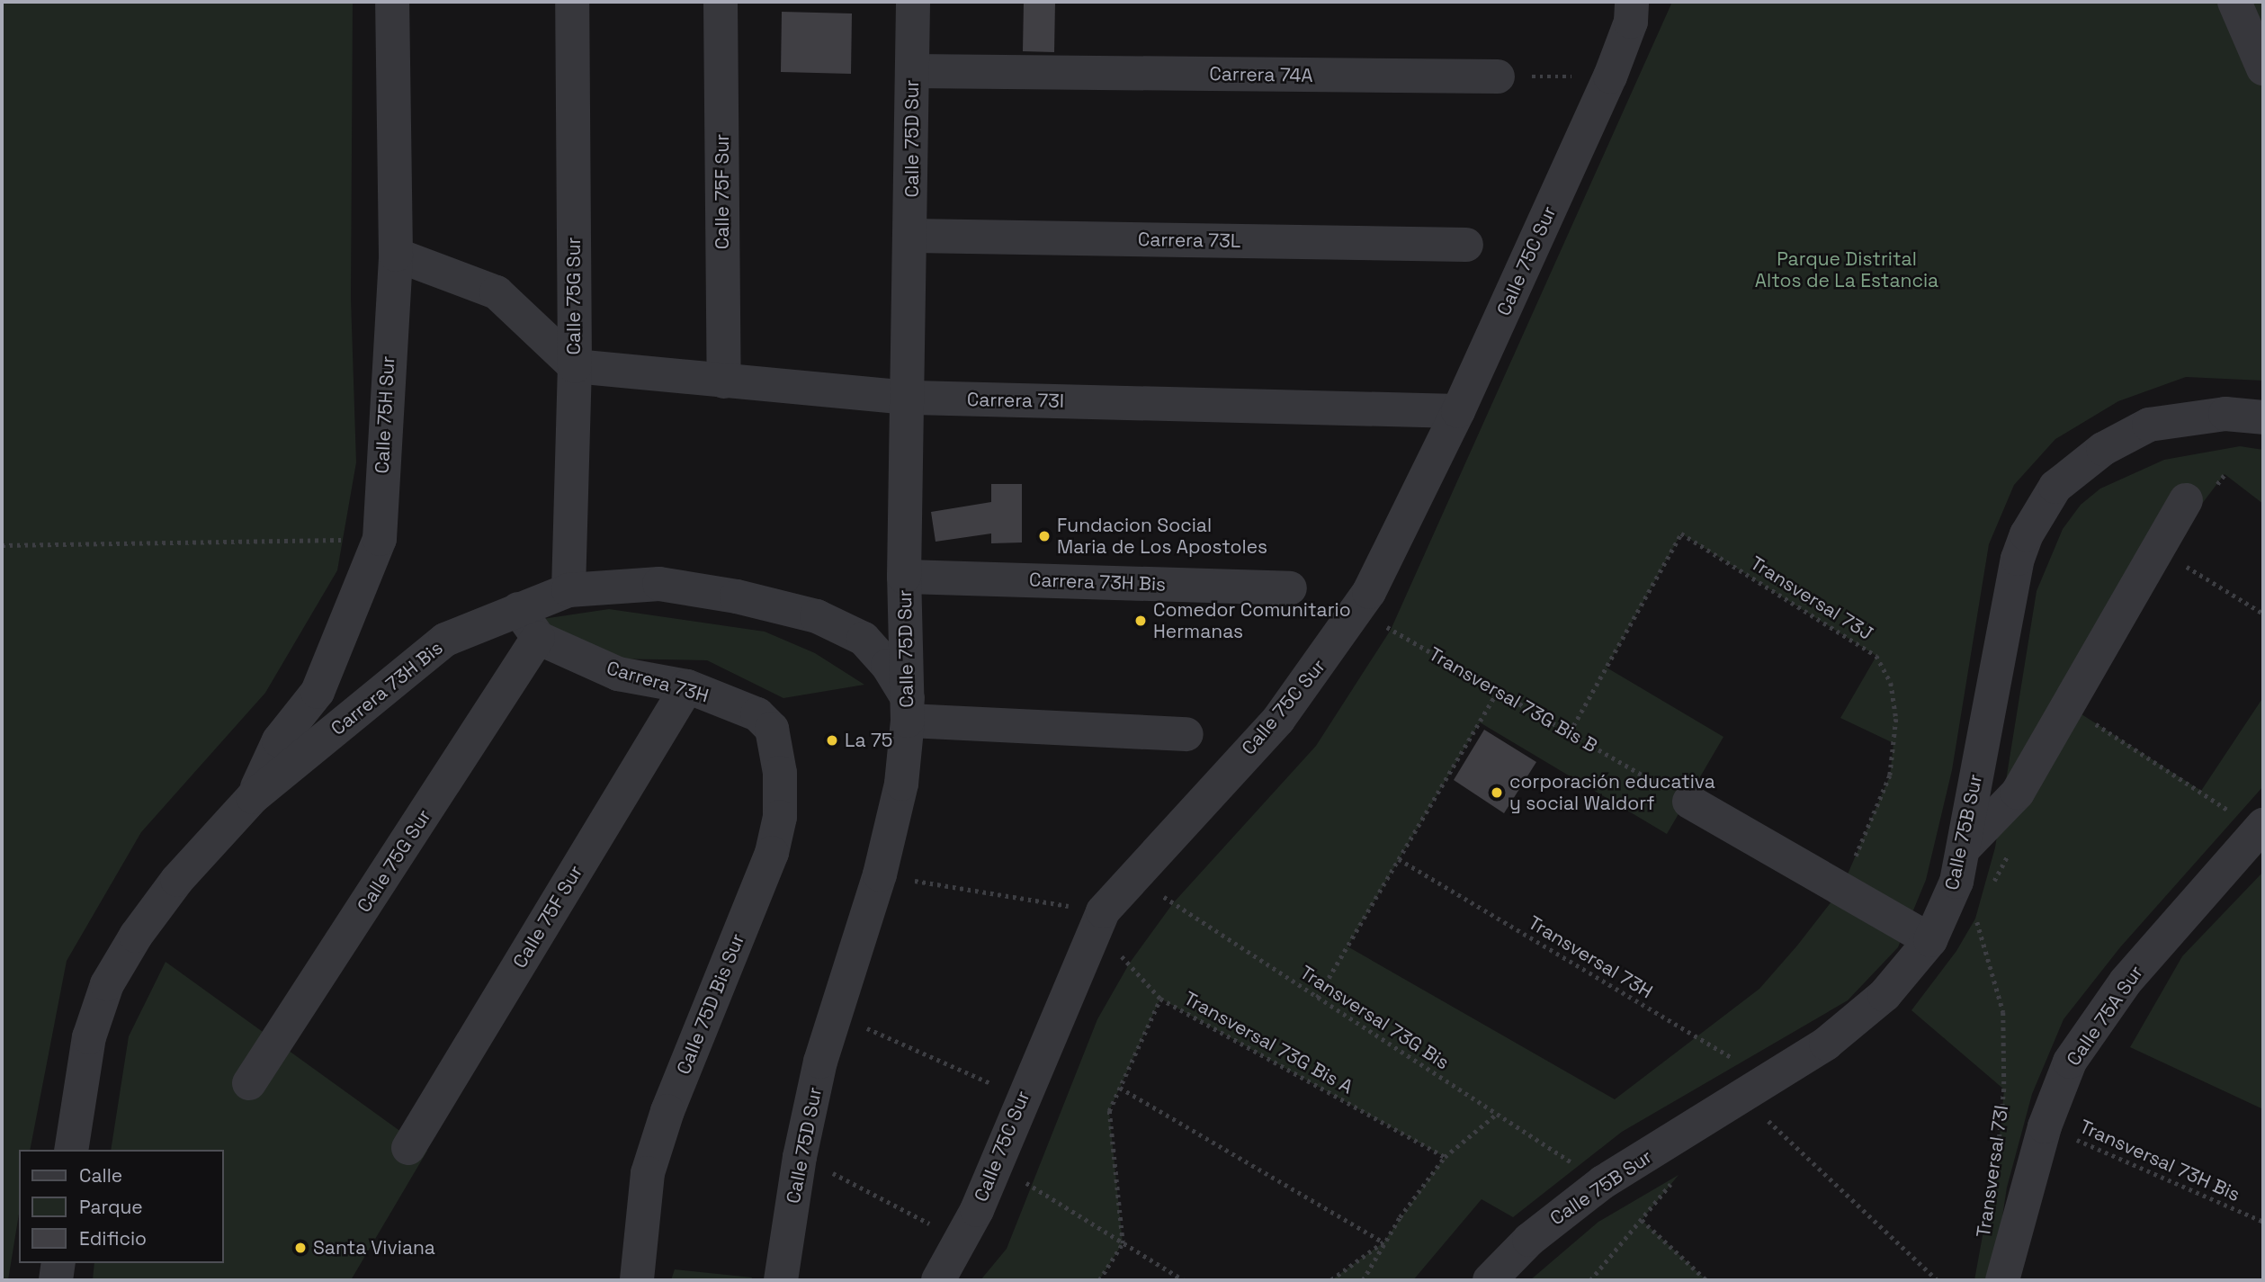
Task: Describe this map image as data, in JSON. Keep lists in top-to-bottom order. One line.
{"streets":{"street":["Carrera 74A","Calle 75D Sur","Calle 75F Sur","Carrera 73L","Calle 75C Sur","Calle 75G Sur","Carrera 73I","Calle 75H Sur","Carrera 73H Bis","Carrera 73H","Calle 75B Sur","Calle 75D Bis Sur","Calle 75A Sur"],"path":["Transversal 73J","Transversal 73G Bis B","Transversal 73H","Transversal 73G Bis","Transversal 73G Bis A","Transversal 73H Bis","Transversal 73I"]},"crossings":[["Carrera 74A","Calle 75D Sur"],["Calle 75D Sur","Carrera 73L"],["Calle 75D Sur","Carrera 73I"],["Calle 75D Sur","Carrera 73H Bis"],["Calle 75F Sur","Carrera 73I"],["Calle 75F Sur","Carrera 73H"],["Calle 75C Sur","Carrera 73I"],["Calle 75C Sur","Transversal 73G Bis B"],["Calle 75C Sur","Transversal 73G Bis"],["Calle 75C Sur","Transversal 73G Bis A"],["Calle 75G Sur","Carrera 73I"],["Calle 75G Sur","Carrera 73H Bis"],["Calle 75G Sur","Carrera 73H"],["Calle 75H Sur","Carrera 73H Bis"],["Transversal 73J","Transversal 73G Bis B"],["Carrera 73H","Calle 75D Bis Sur"],["Calle 75B Sur","Transversal 73H"],["Calle 75B Sur","Transversal 73G Bis"],["Calle 75B Sur","Transversal 73I"],["Calle 75A Sur","Transversal 73H Bis"]],"parks":["Parque Distrital Altos de La Estancia"],"places":["Fundacion Social Maria de Los Apostoles","Comedor Comunitario Hermanas","La 75","corporación educativa y social Waldorf","Santa Viviana"],"legend":["Calle","Parque","Edificio"]}
